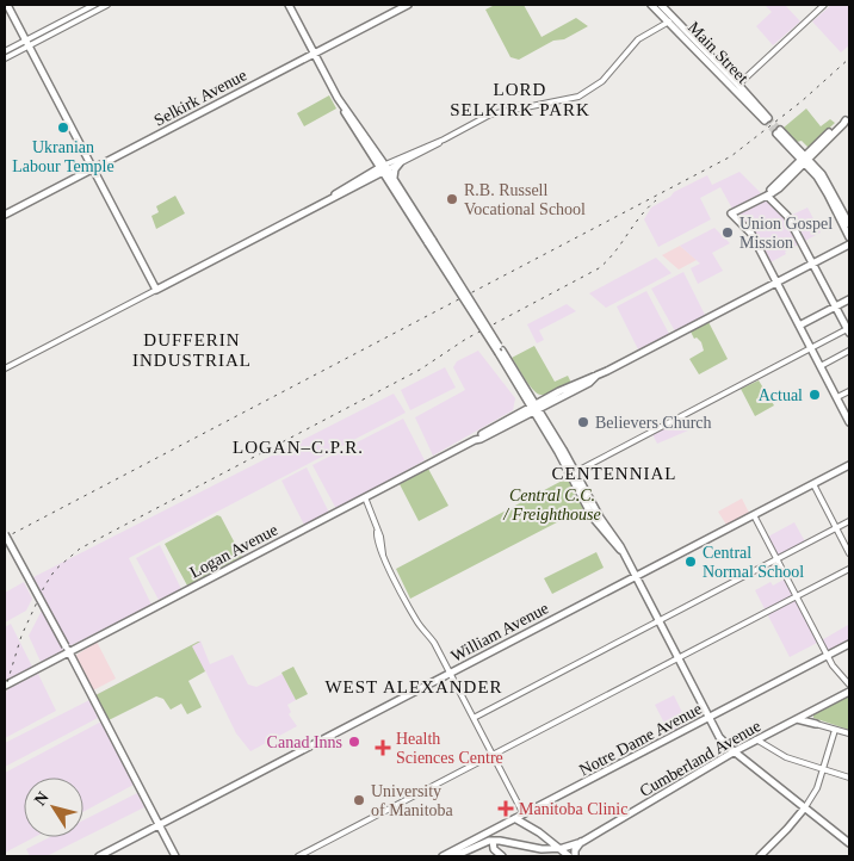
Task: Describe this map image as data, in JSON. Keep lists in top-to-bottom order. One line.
{"streets":{"main road":["Main Street","Selkirk Avenue","Logan Avenue","William Avenue","Notre Dame Avenue","Cumberland Avenue"]},"districts":["LORD SELKIRK PARK","DUFFERIN INDUSTRIAL","LOGAN–C.P.R.","CENTENNIAL","WEST ALEXANDER"],"parks":["Central C.C. / Freighthouse"],"places":{"other":["Ukranian Labour Temple","R.B. Russell Vocational School","Union Gospel Mission","Actual","Believers Church","Central Normal School","Canad Inns","University of Manitoba"],"health":["Health Sciences Centre","Manitoba Clinic"]},"north":"top left"}
